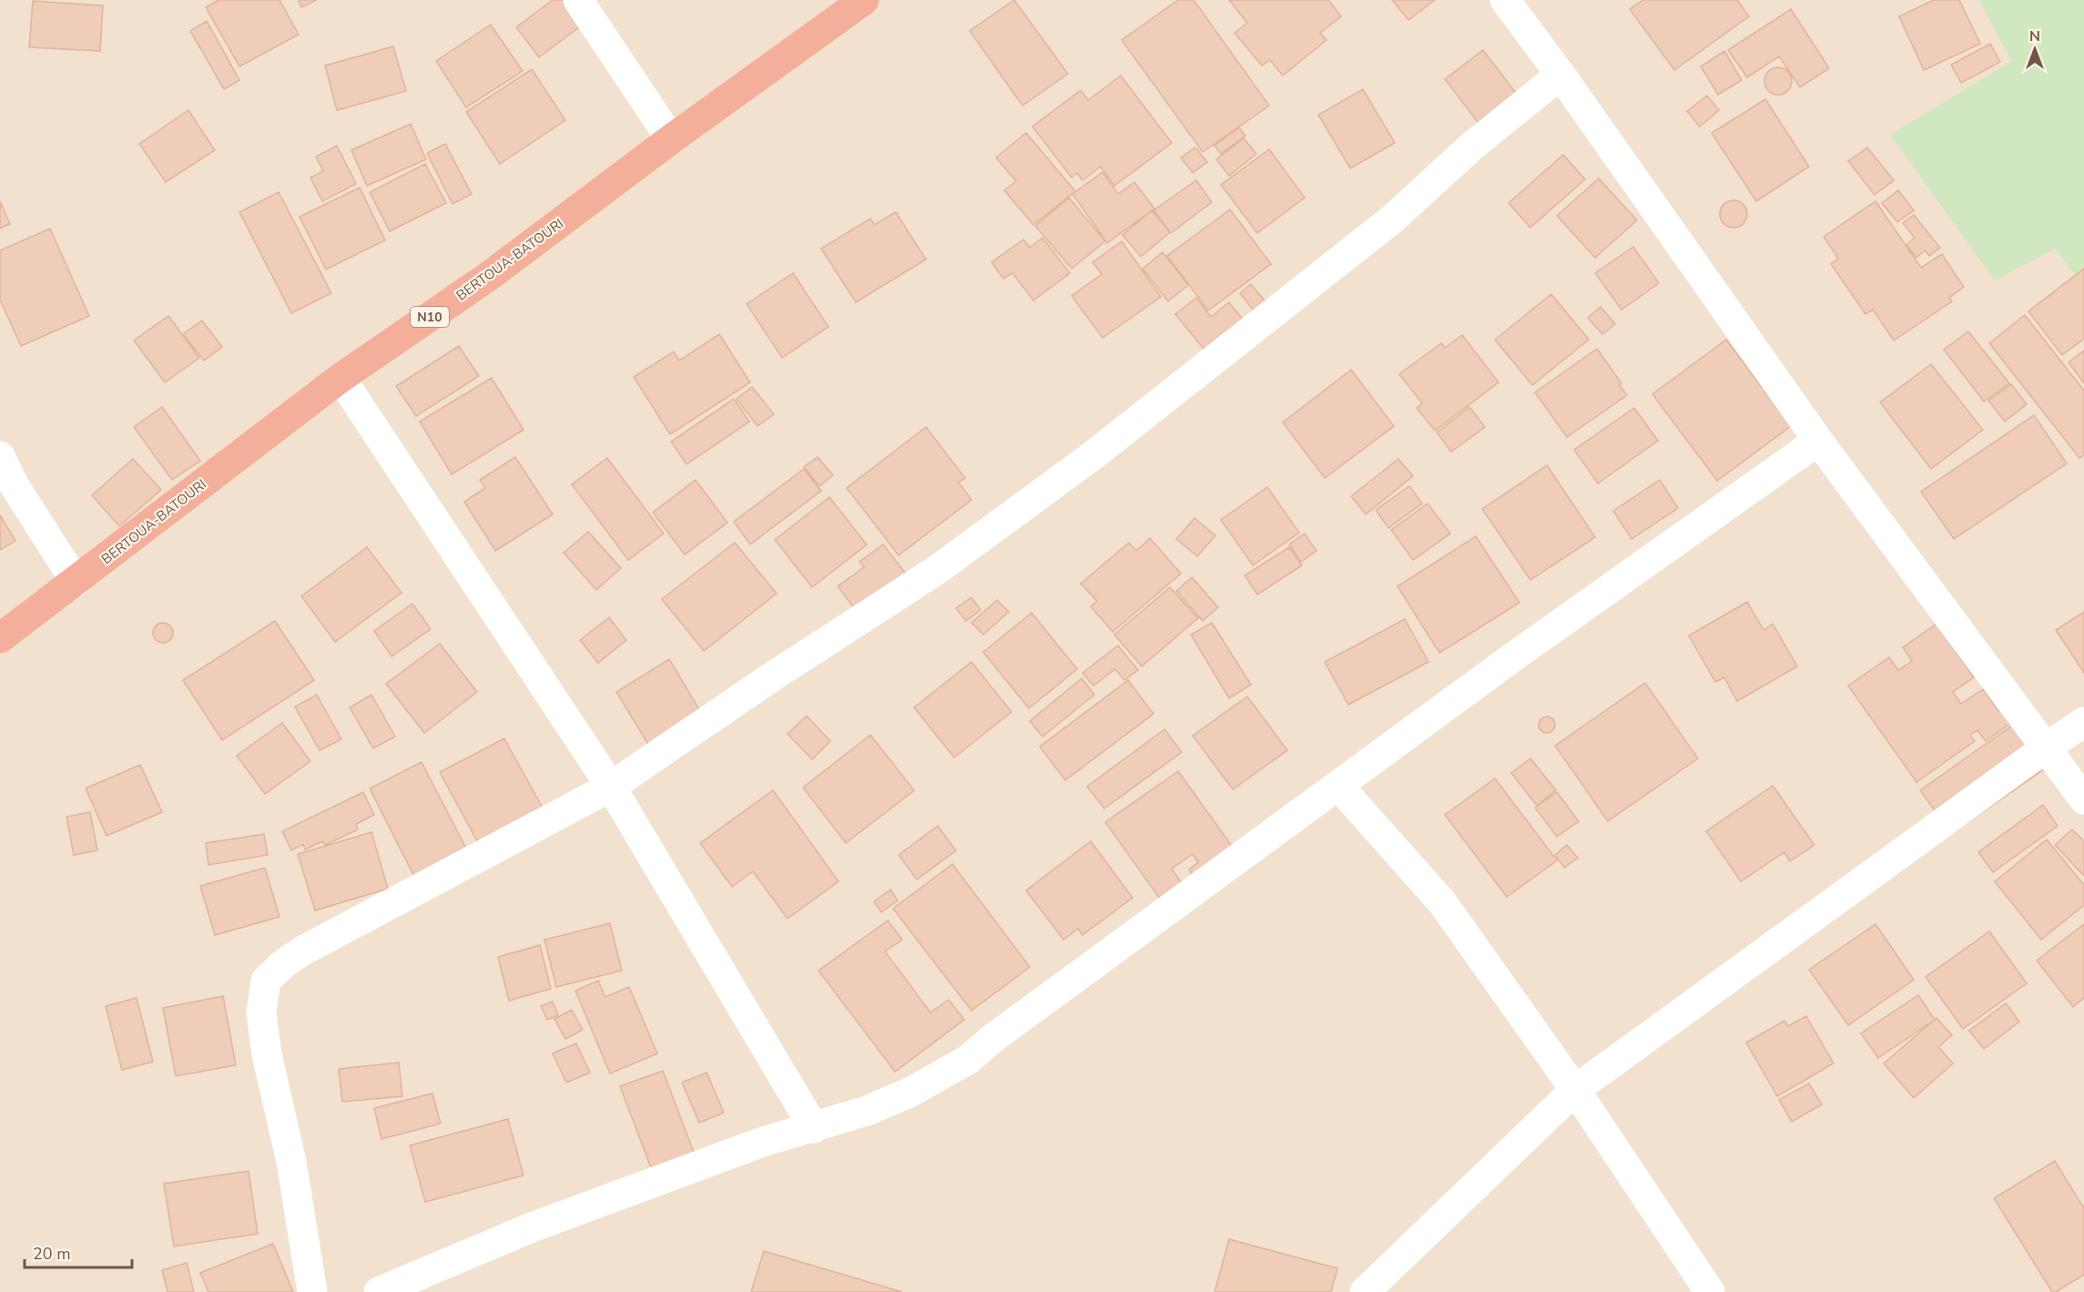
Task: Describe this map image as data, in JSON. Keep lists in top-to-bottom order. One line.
{"streets":{"highway":["BERTOUA-BATOURI","N10"]},"scale_bar":"20 m","north":"top"}
